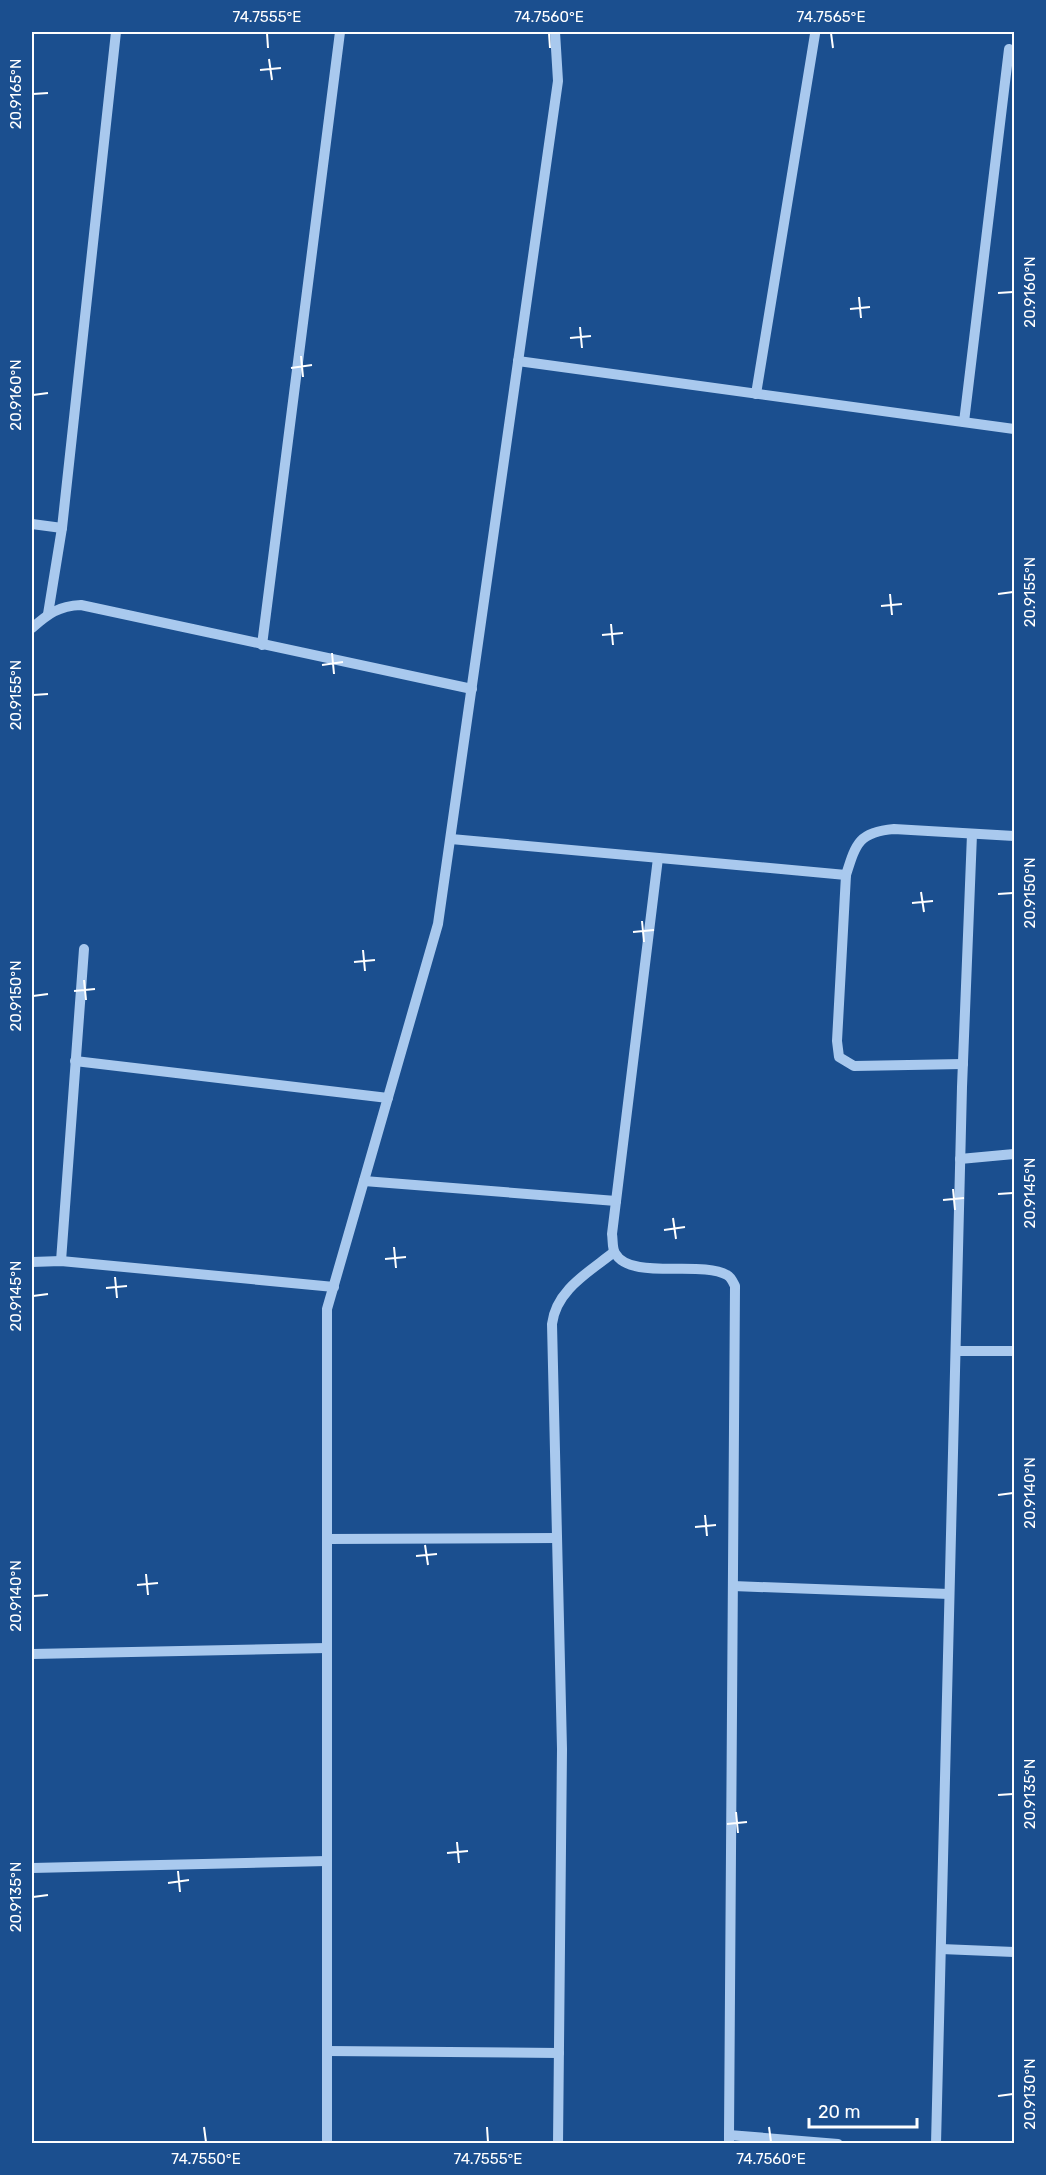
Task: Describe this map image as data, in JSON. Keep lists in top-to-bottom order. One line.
{"scale_bar":"20 m","coordinates":["74.7555°E","74.7560°E","74.7565°E","20.9165°N","20.9160°N","20.9155°N","20.9150°N","20.9145°N","20.9140°N","20.9135°N","20.9130°N","74.7550°E"]}
